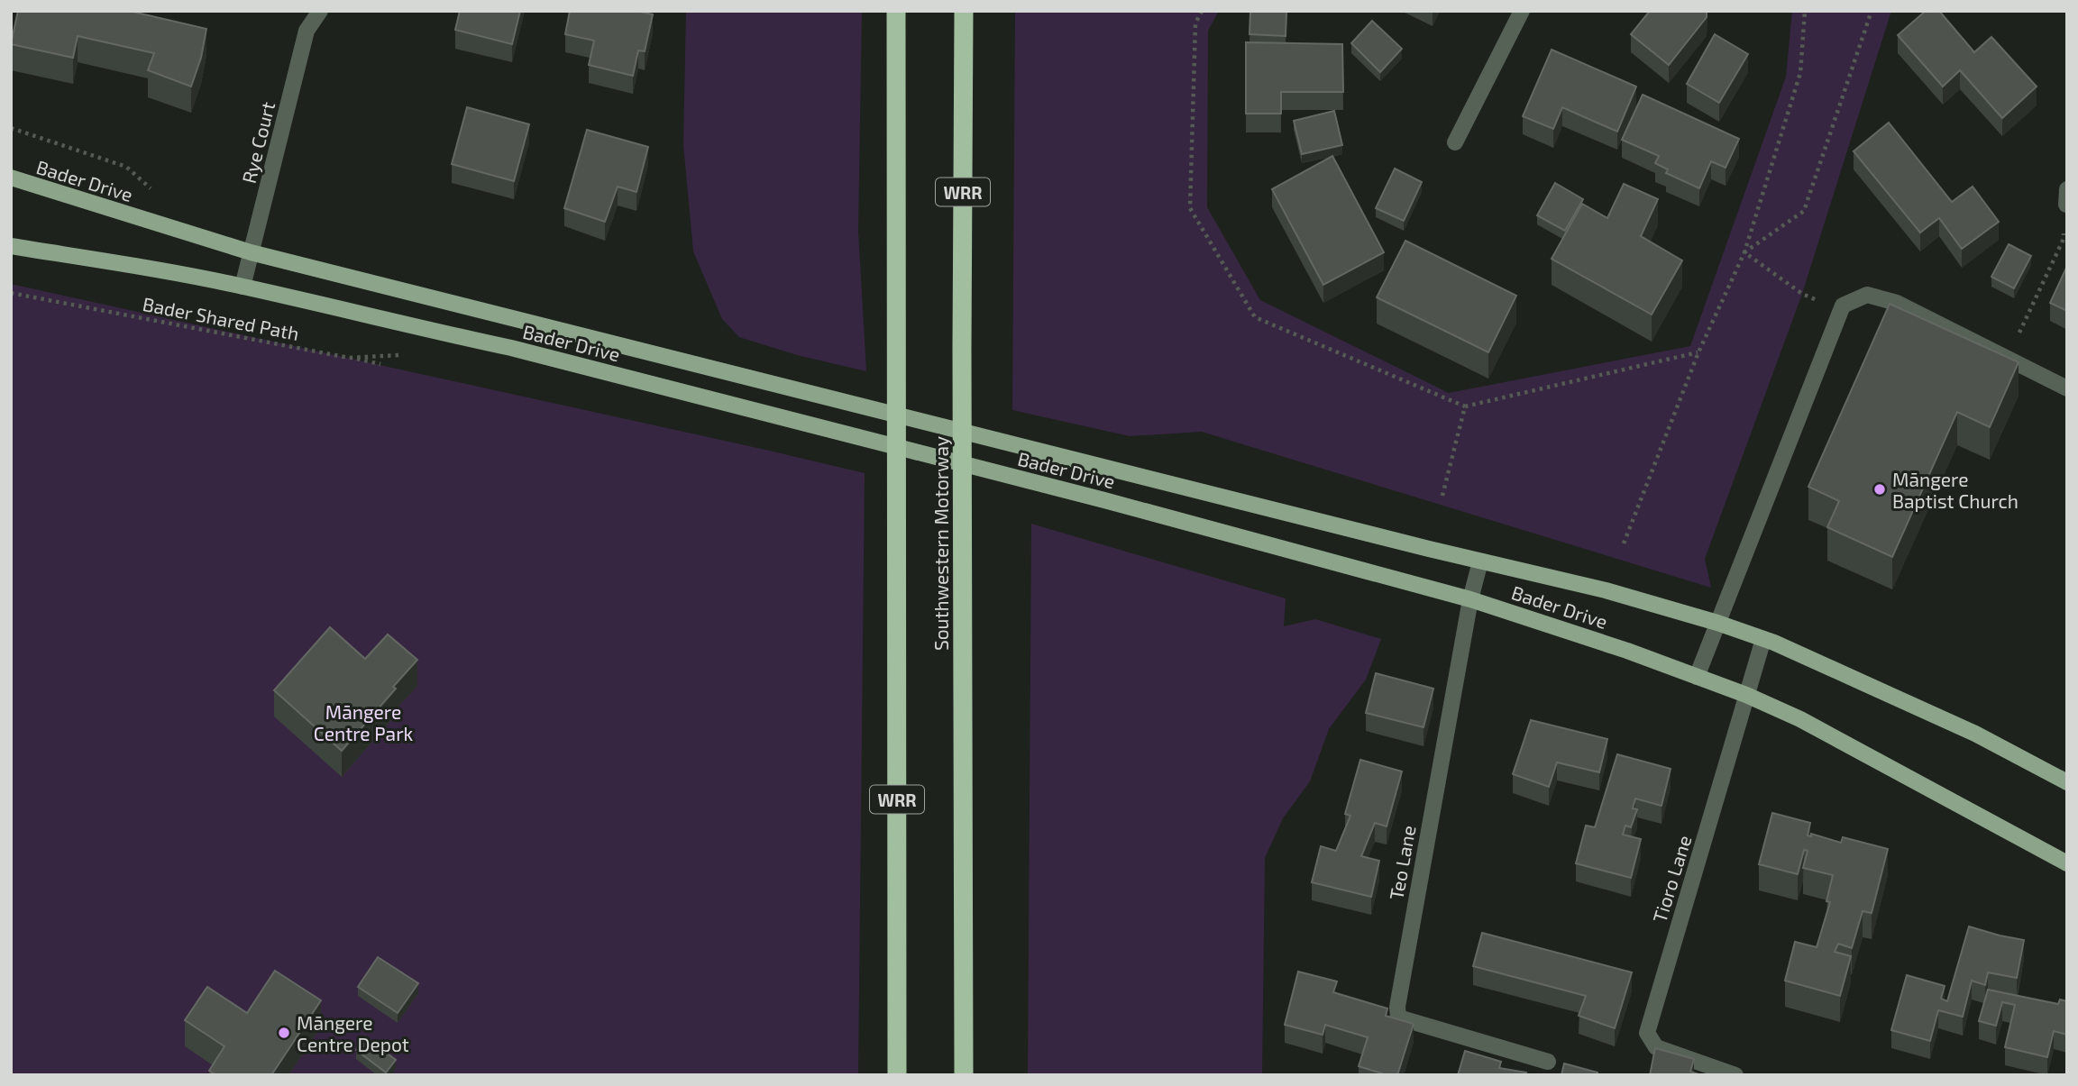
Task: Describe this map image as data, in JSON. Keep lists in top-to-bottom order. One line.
{"streets":{"highway":["WRR","Southwestern Motorway"],"main road":["Bader Drive"],"street":["Rye Court","Teo Lane","Tioro Lane"],"path":["Bader Shared Path"]},"crossings":[["Rye Court","Bader Drive"],["Bader Drive","Teo Lane"],["Bader Drive","Tioro Lane"]],"parks":["Māngere Centre Park"],"places":["Māngere Baptist Church","Māngere Centre Depot"]}
